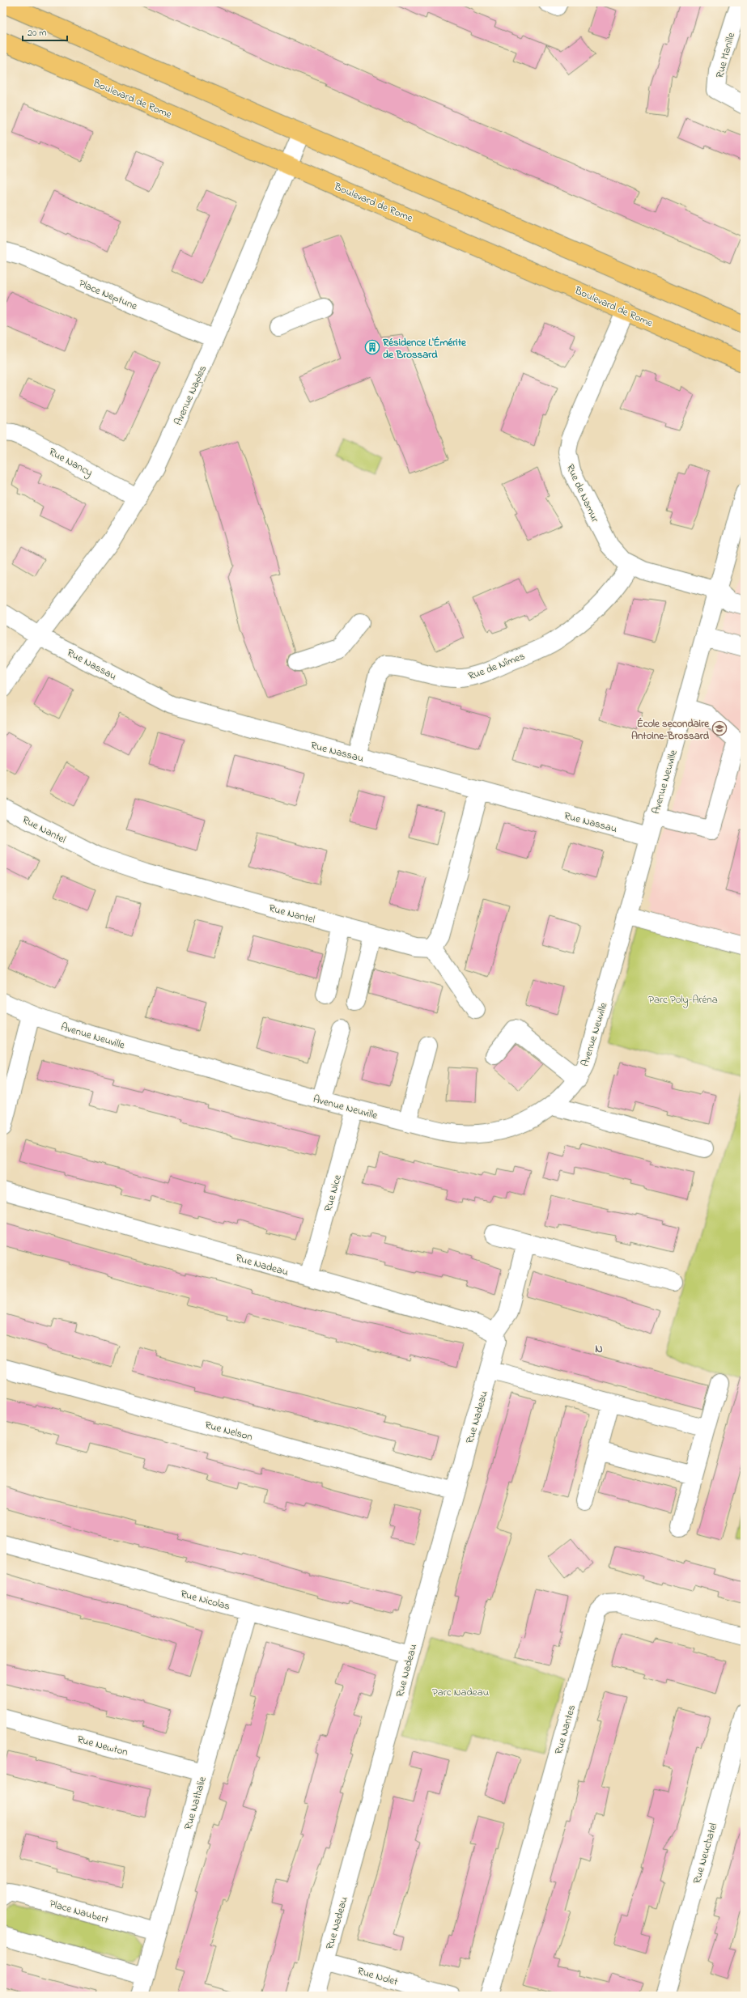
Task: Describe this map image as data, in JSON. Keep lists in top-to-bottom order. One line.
{"streets":{"main road":["Boulevard de Rome"],"street":["Rue Manille","Place Neptune","Avenue Naples","Rue Nancy","Rue de Namur","Rue Nassau","Rue de Nîmes","Avenue Neuville","Rue Nantel","Rue Nice","Rue Nadeau","Rue Nelson","Rue Nicolas","Rue Nantes","Rue Newton","Rue Nathalie","Rue Neuchatel","Place Naubert","Rue Nolet"]},"crossings":[["Boulevard de Rome","Avenue Naples"],["Boulevard de Rome","Rue de Namur"],["Place Neptune","Avenue Naples"],["Avenue Naples","Rue Nancy"],["Avenue Naples","Rue Nassau"],["Rue de Namur","Rue de Nîmes"],["Rue de Namur","Avenue Neuville"],["Rue Nassau","Rue de Nîmes"],["Rue Nassau","Avenue Neuville"],["Avenue Neuville","Rue Nice"],["Rue Nice","Rue Nadeau"],["Rue Nadeau","Rue Nelson"],["Rue Nadeau","Rue Nicolas"],["Rue Nadeau","Rue Nolet"],["Rue Nicolas","Rue Nathalie"],["Rue Newton","Rue Nathalie"],["Rue Nathalie","Place Naubert"]],"districts":["N"],"parks":["Parc Poly-Aréna","Parc Nadeau"],"places":{"building":["Résidence L'Émérite de Brossard"],"school or university":["École secondaire Antoine-Brossard"]},"scale_bar":"20 m"}
